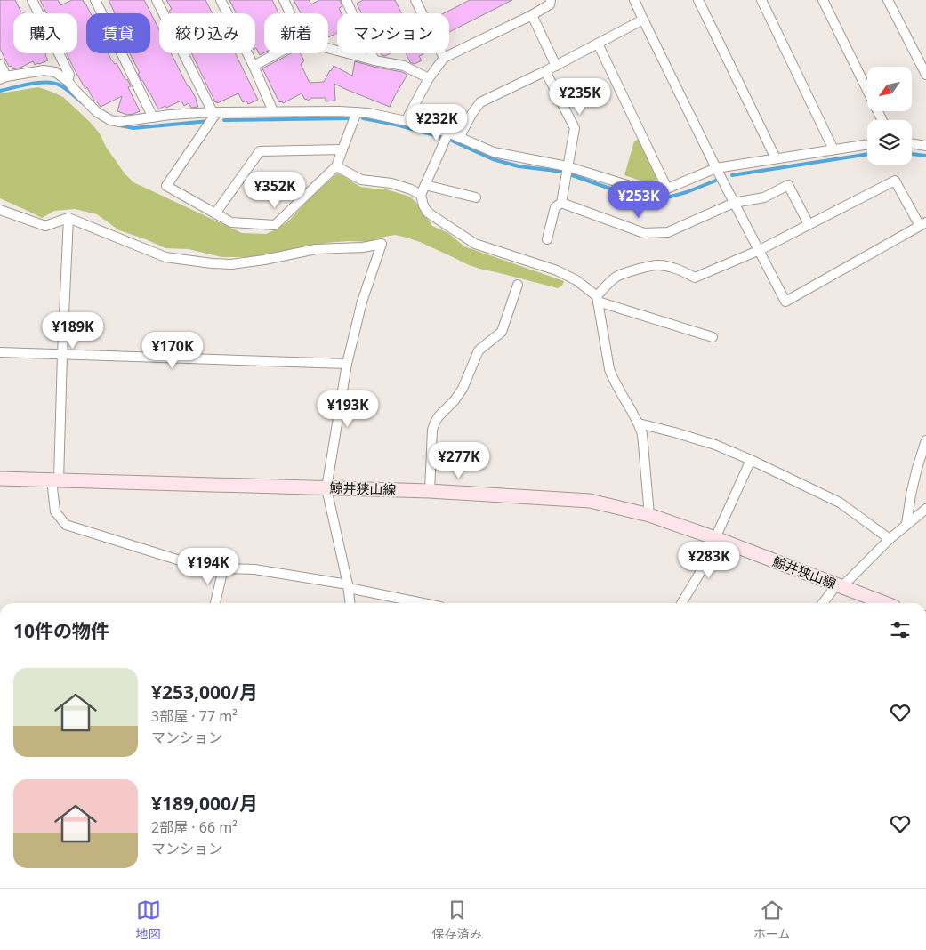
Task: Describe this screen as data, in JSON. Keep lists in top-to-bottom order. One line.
{"streets":{"main road":["鯨井狭山線"]},"north":"bottom left","page":{"chip":["購入","賃貸","絞り込み","新着","マンション"],"price":["¥235K","¥232K","¥352K","¥253K","¥189K","¥170K","¥193K","¥277K","¥283K","¥194K"],"heading":"10件の物件","list":[{"name":"¥253,000/月","note":"3部屋 · 77 m² · マンション"},{"name":"¥189,000/月","note":"2部屋 · 66 m² · マンション"}],"tabs":["地図","保存済み","ホーム"]}}
